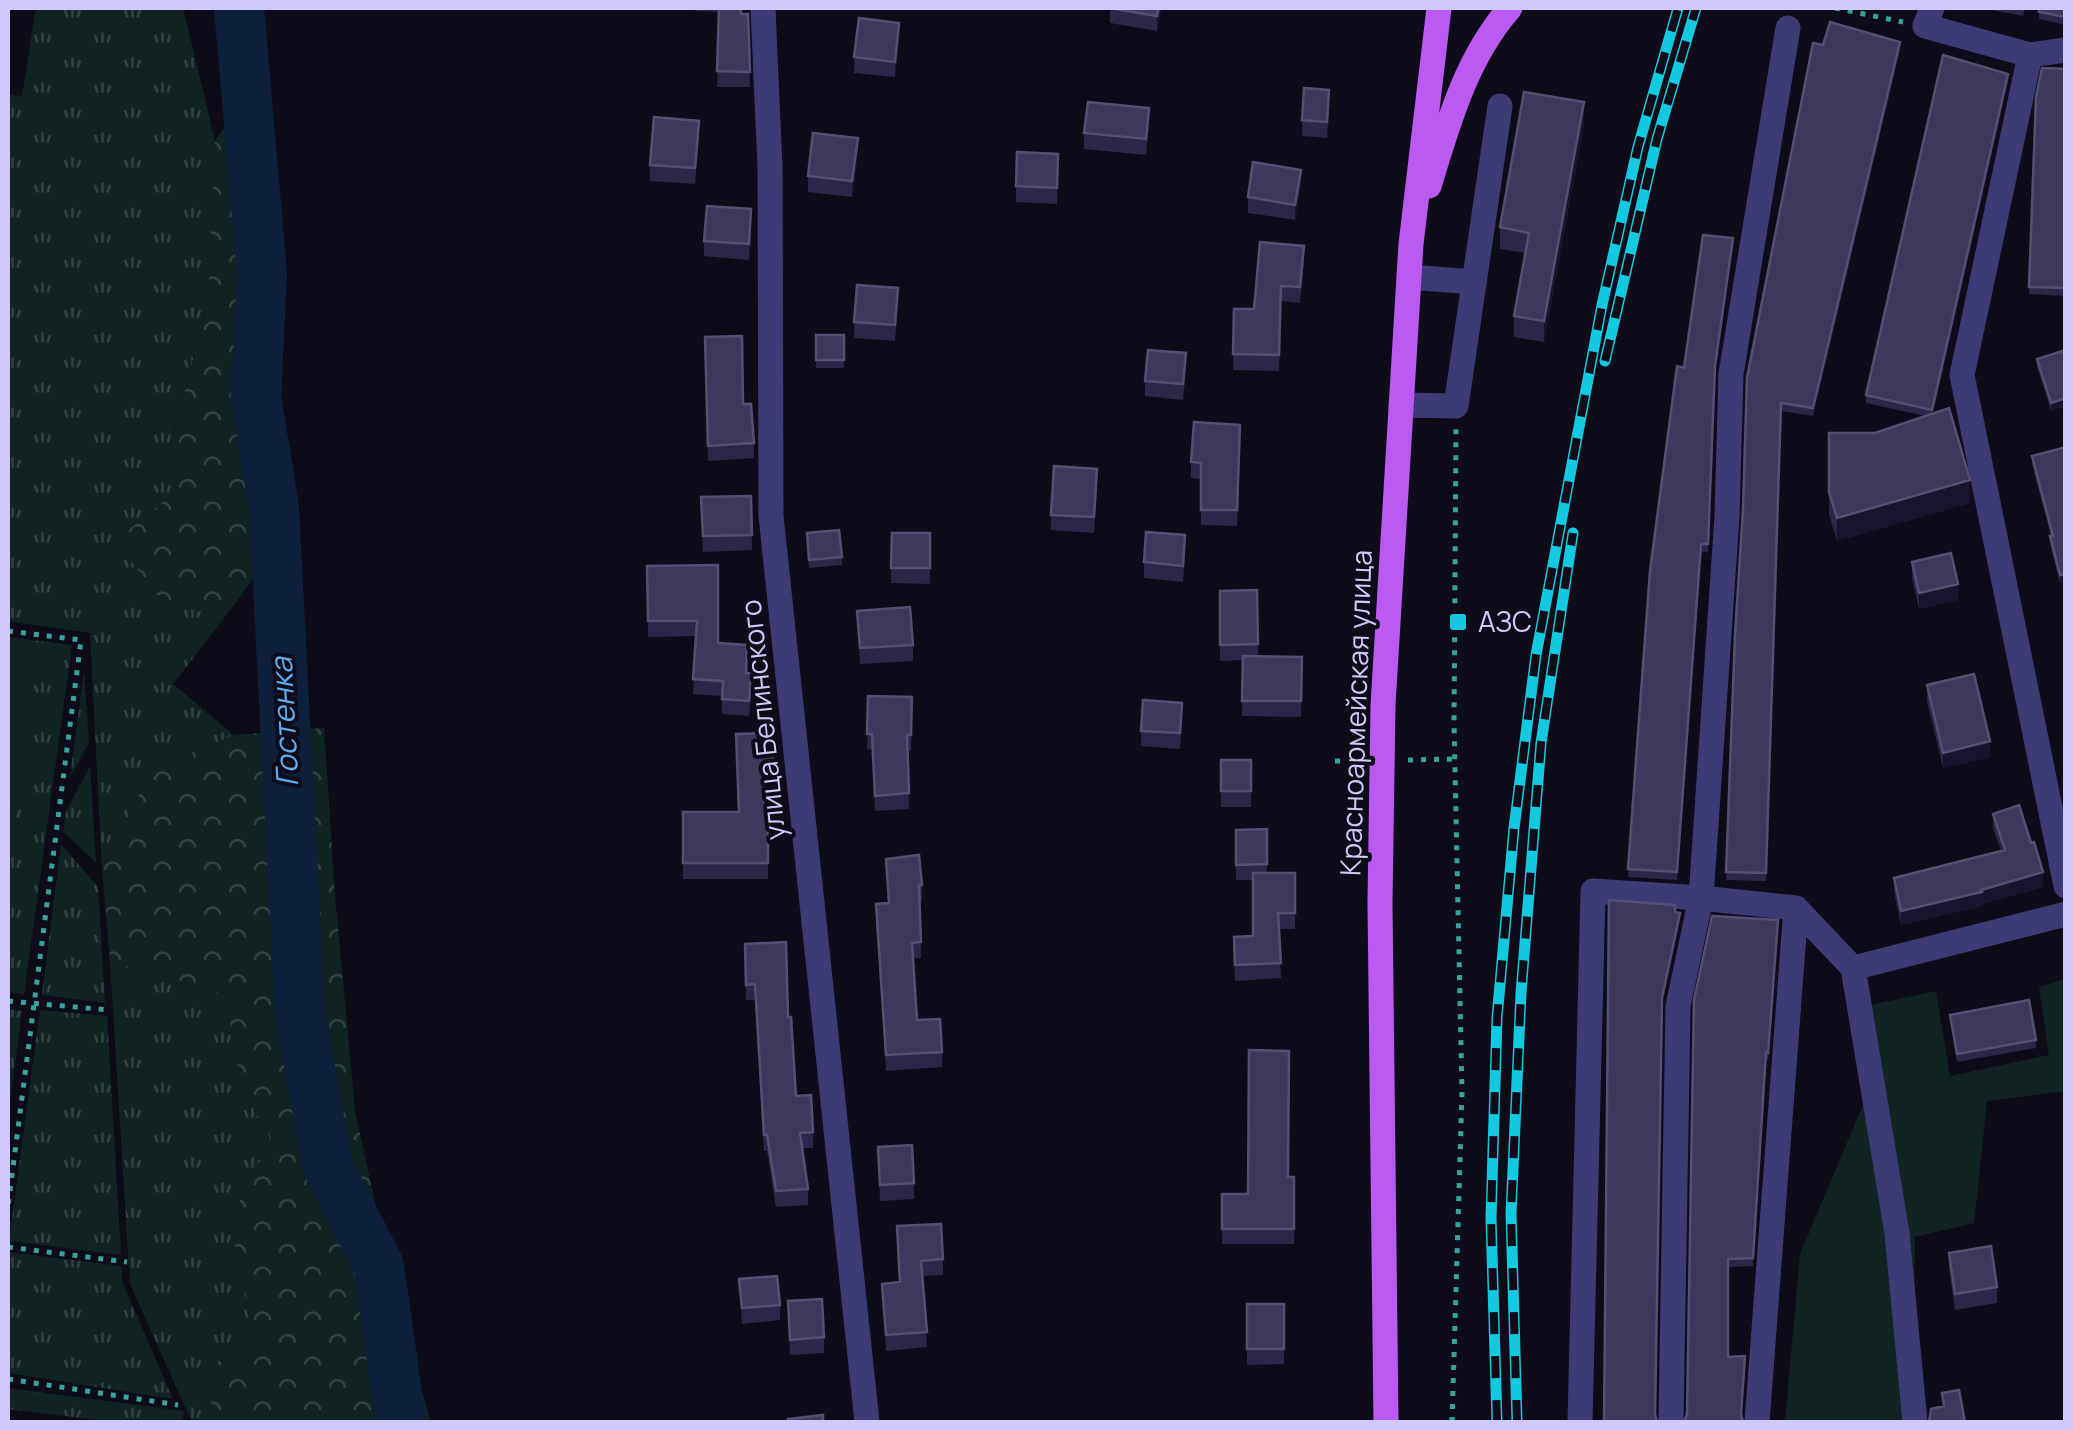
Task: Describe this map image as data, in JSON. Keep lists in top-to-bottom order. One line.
{"streets":{"main road":["Красноармейская улица"],"street":["улица Белинского"]},"water":["Гостенка"],"places":{"transit":["АЗС"]}}
